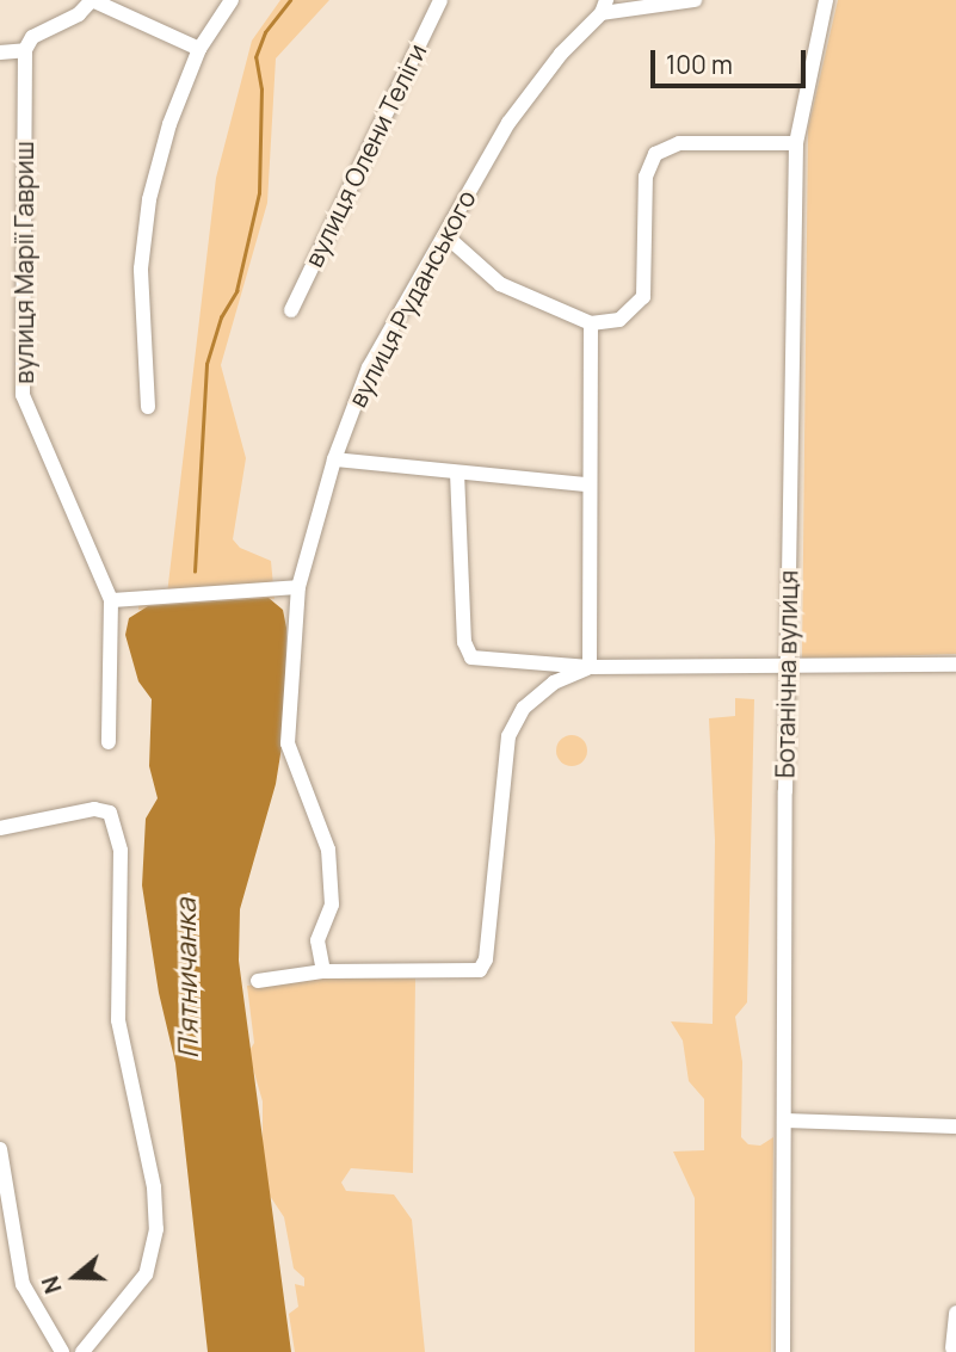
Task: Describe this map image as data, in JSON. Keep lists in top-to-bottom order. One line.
{"streets":{"street":["вулиця Олени Теліги","вулиця Марії Гавриш","вулиця Руданського","Ботанічна вулиця"]},"water":["П'ятничанка"],"scale_bar":"100 m","north":"left"}
